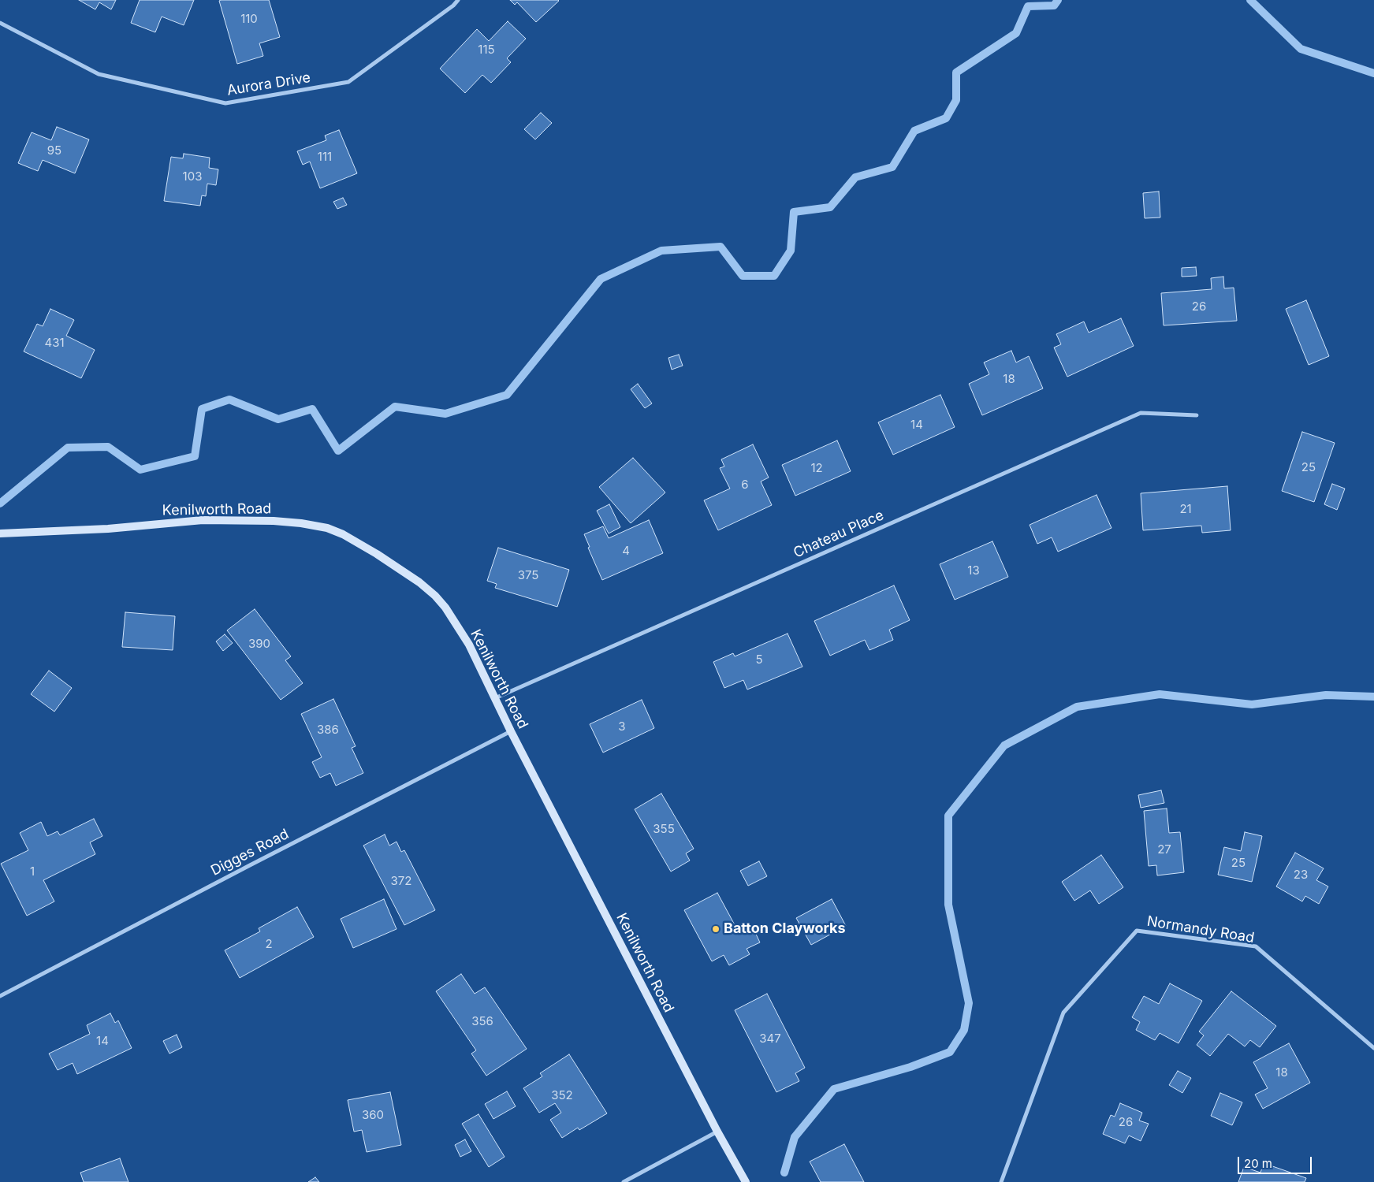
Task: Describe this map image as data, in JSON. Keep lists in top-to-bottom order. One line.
{"streets":{"street":["Aurora Drive","Kenilworth Road","Chateau Place","Digges Road","Normandy Road"]},"crossings":[["Kenilworth Road","Chateau Place"],["Kenilworth Road","Digges Road"]],"places":["Batton Clayworks"],"house_numbers":["110","115","95","111","103","26","431","18","14","25","12","6","21","4","13","375","390","5","3","386","355","27","25","1","23","372","2","356","347","14","18","352","360","26"],"scale_bar":"20 m"}
